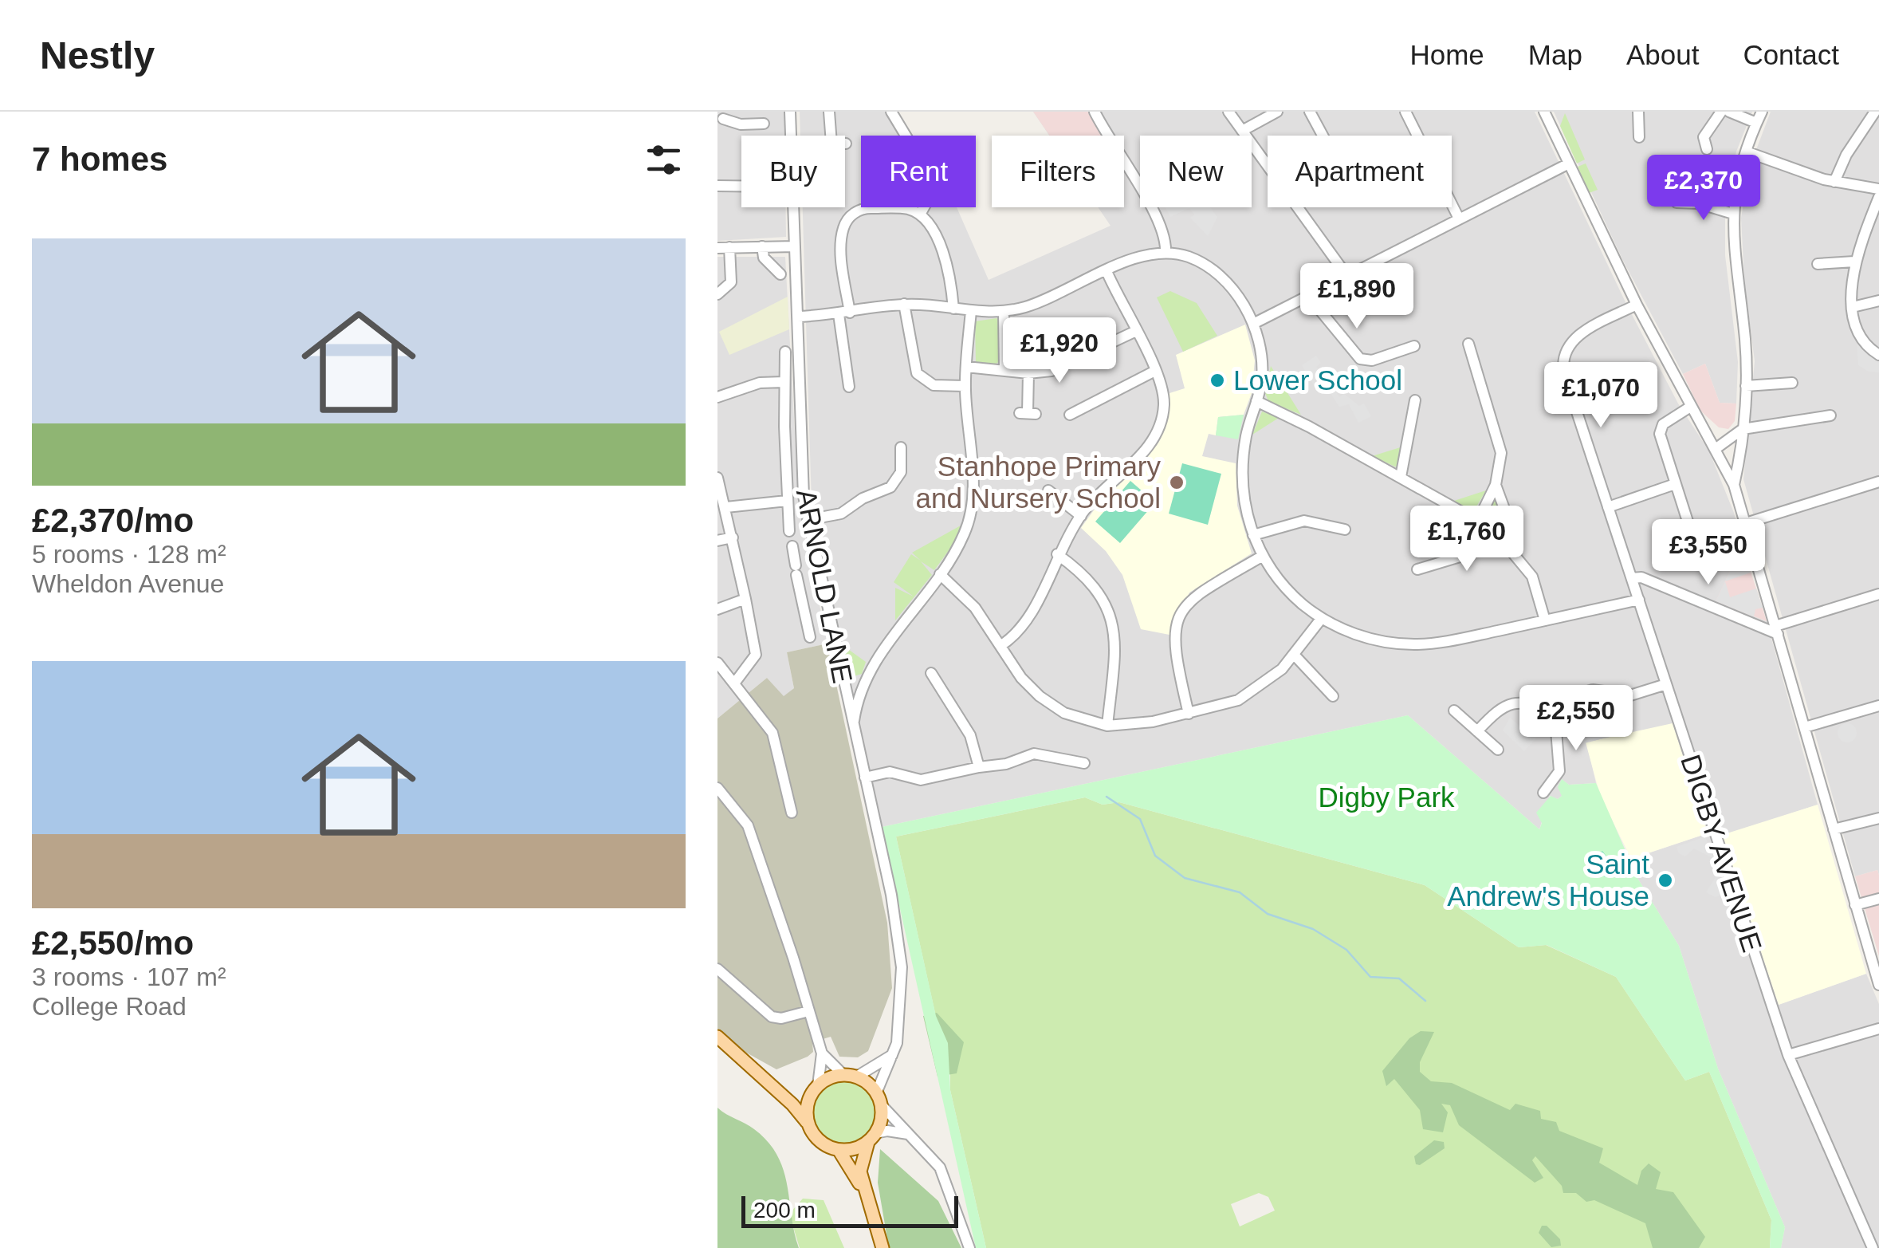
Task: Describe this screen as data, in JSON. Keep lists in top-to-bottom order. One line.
{"streets":{"street":["ARNOLD LANE","DIGBY AVENUE"]},"parks":["Digby Park"],"places":["Lower School","Stanhope Primary and Nursery School","Saint Andrew's House"],"scale_bar":"200 m","page":{"header":"Nestly","nav":["Home","Map","About","Contact"],"heading":"7 homes","chip":["Buy","Rent","Filters","New","Apartment"],"price":["£2,370","£1,890","£1,920","£1,070","£1,760","£3,550","£2,550"],"list":[{"name":"£2,370/mo","note":"5 rooms · 128 m² · Wheldon Avenue"},{"name":"£2,550/mo","note":"3 rooms · 107 m² · College Road"}],"scale":"200 m"}}
